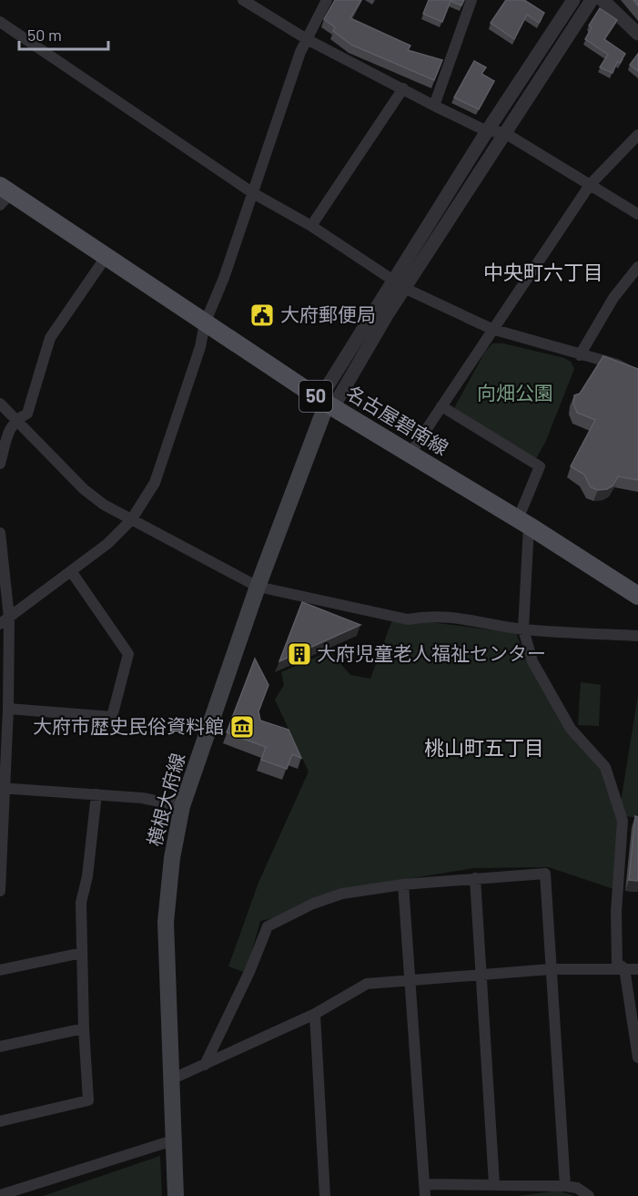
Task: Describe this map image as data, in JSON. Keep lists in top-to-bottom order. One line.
{"streets":{"main road":["50","名古屋碧南線","横根大府線"]},"crossings":[["名古屋碧南線","横根大府線"]],"districts":["中央町六丁目","桃山町五丁目"],"parks":["向畑公園"],"places":{"public building":["大府郵便局"],"building":["大府児童老人福祉センター"],"museum":["大府市歴史民俗資料館"]},"scale_bar":"50 m"}
